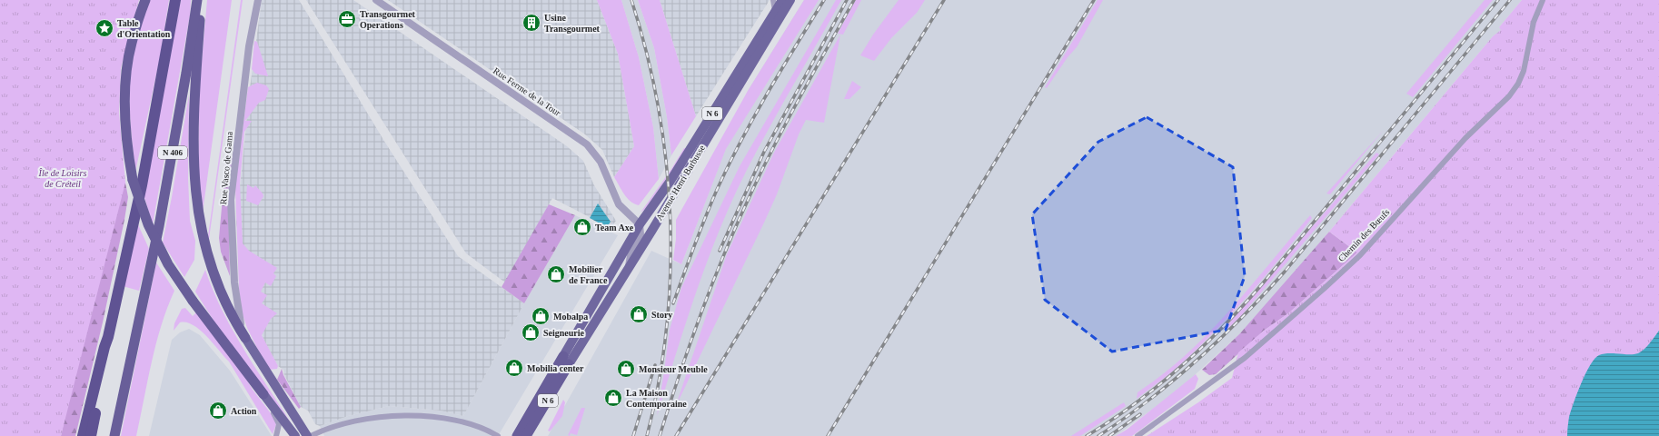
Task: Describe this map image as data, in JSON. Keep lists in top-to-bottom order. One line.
{"streets":{"highway":["N 6","N 406"],"main road":["Avenue Henri Barbusse"],"street":["Rue Ferme de la Tour","Rue Vasco de Gama","Chemin des Bœufs"]},"crossings":[["Rue Ferme de la Tour","Avenue Henri Barbusse"],["N 6","Avenue Henri Barbusse"]],"parks":["Île de Loisirs de Créteil"],"places":{"office":["Transgourmet Operations"],"building":["Usine Transgourmet"],"place":["Table d'Orientation"],"shop":["Team Axe","Mobilier de France","Story","Mobalpa","Seigneurie","Mobilia center","Monsieur Meuble","La Maison Contemporaine","Action"]}}
